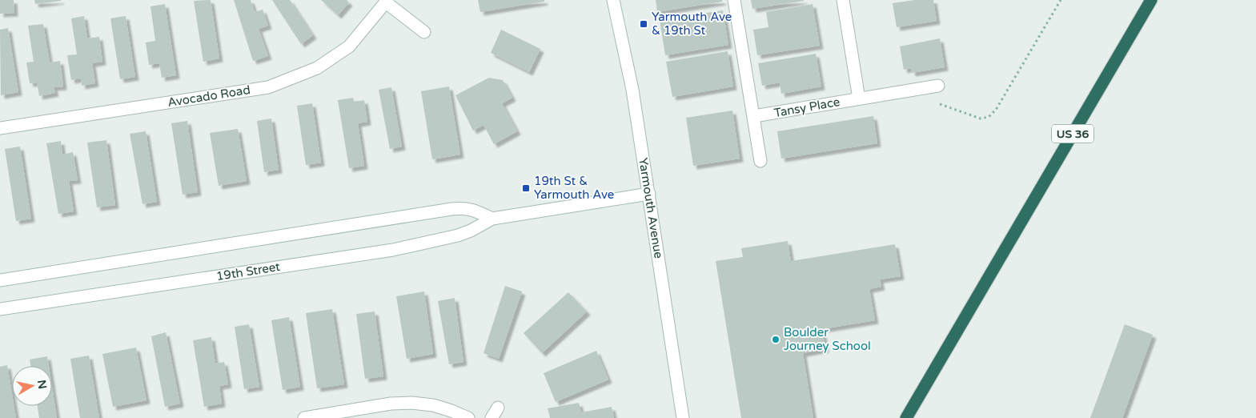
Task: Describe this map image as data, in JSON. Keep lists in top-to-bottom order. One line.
{"streets":{"highway":["US 36"],"street":["Avocado Road","Tansy Place","Yarmouth Avenue","19th Street"]},"crossings":[["Yarmouth Avenue","19th Street"]],"places":{"transit":["Yarmouth Ave & 19th St","19th St & Yarmouth Ave"],"other":["Boulder Journey School"]},"north":"right"}
